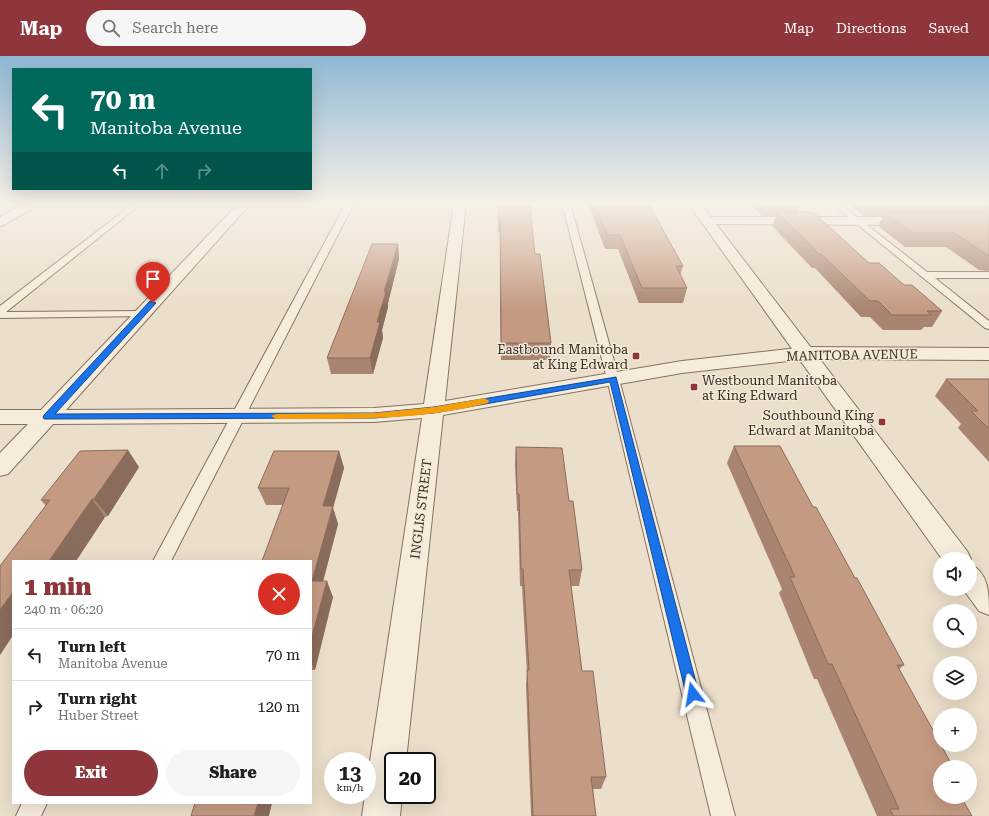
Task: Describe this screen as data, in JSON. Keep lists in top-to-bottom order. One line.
{"streets":{"street":["MANITOBA AVENUE","INGLIS STREET"]},"crossings":[["MANITOBA AVENUE","INGLIS STREET"]],"places":{"transit":["Eastbound Manitoba at King Edward","Westbound Manitoba at King Edward","Southbound King Edward at Manitoba"]},"page":{"header":"Map","search":"Search here","nav":["Map","Directions","Saved"],"turn":["70 m","Manitoba Avenue"],"map_buttons":["+","−"],"heading":["1 min","240 m · 06:20"],"list":[{"name":"Turn left","note":"Manitoba Avenue","value":"70 m"},{"name":"Turn right","note":"Huber Street","value":"120 m"}],"buttons":["Exit","Share"],"speed":"13 km/h","limit":"20"}}
